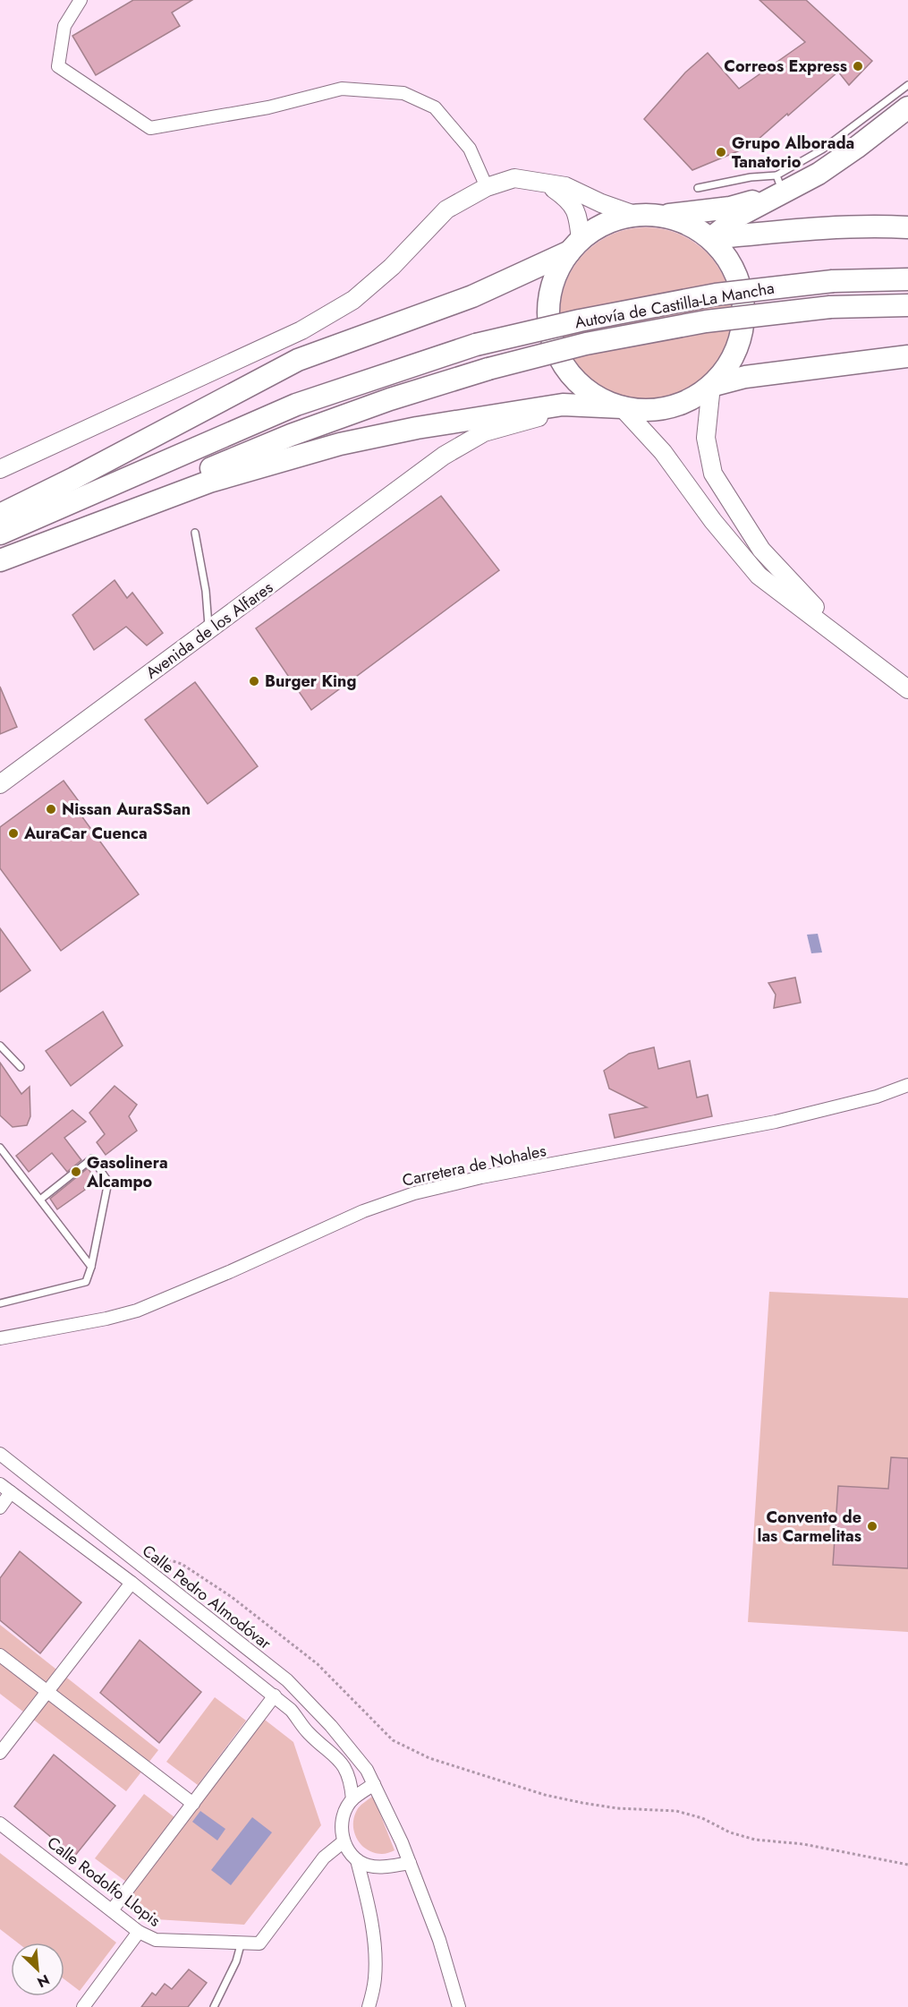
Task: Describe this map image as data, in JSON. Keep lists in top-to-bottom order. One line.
{"streets":{"highway":["Autovía de Castilla-La Mancha"],"street":["Avenida de los Alfares","Carretera de Nohales","Calle Pedro Almodóvar","Calle Rodolfo Llopis"]},"places":["Correos Express","Grupo Alborada Tanatorio","Burger King","Nissan AuraSSan","AuraCar Cuenca","Gasolinera Alcampo","Convento de las Carmelitas"],"north":"bottom right"}
